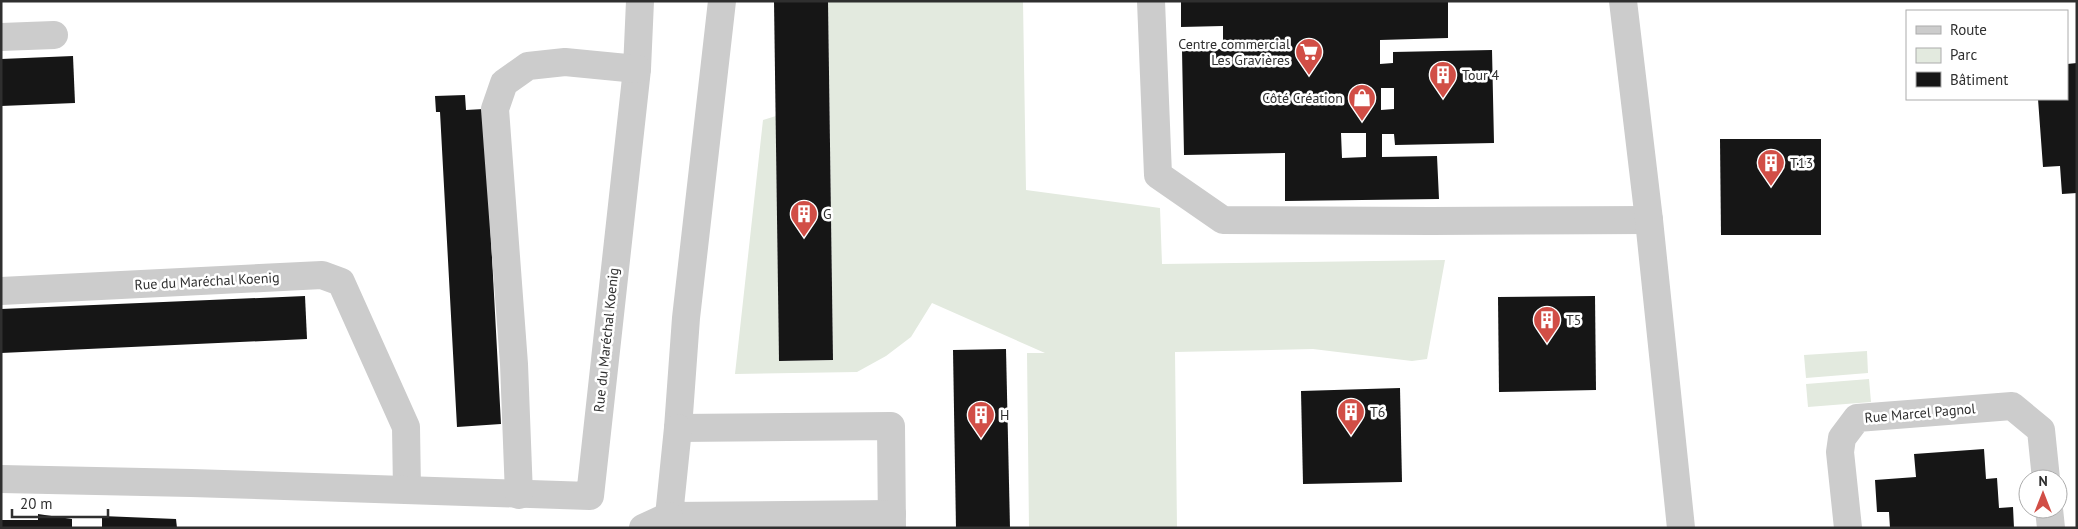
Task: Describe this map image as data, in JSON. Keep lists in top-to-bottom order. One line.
{"streets":{"street":["Rue du Maréchal Koenig","Rue Marcel Pagnol"]},"places":{"supermarket":["Centre commercial Les Gravières"],"building":["Tour 4","T13","G","T5","T6","H"],"shop":["Côté Création"]},"legend":["Route","Parc","Bâtiment"],"scale_bar":"20 m","north":"top"}
